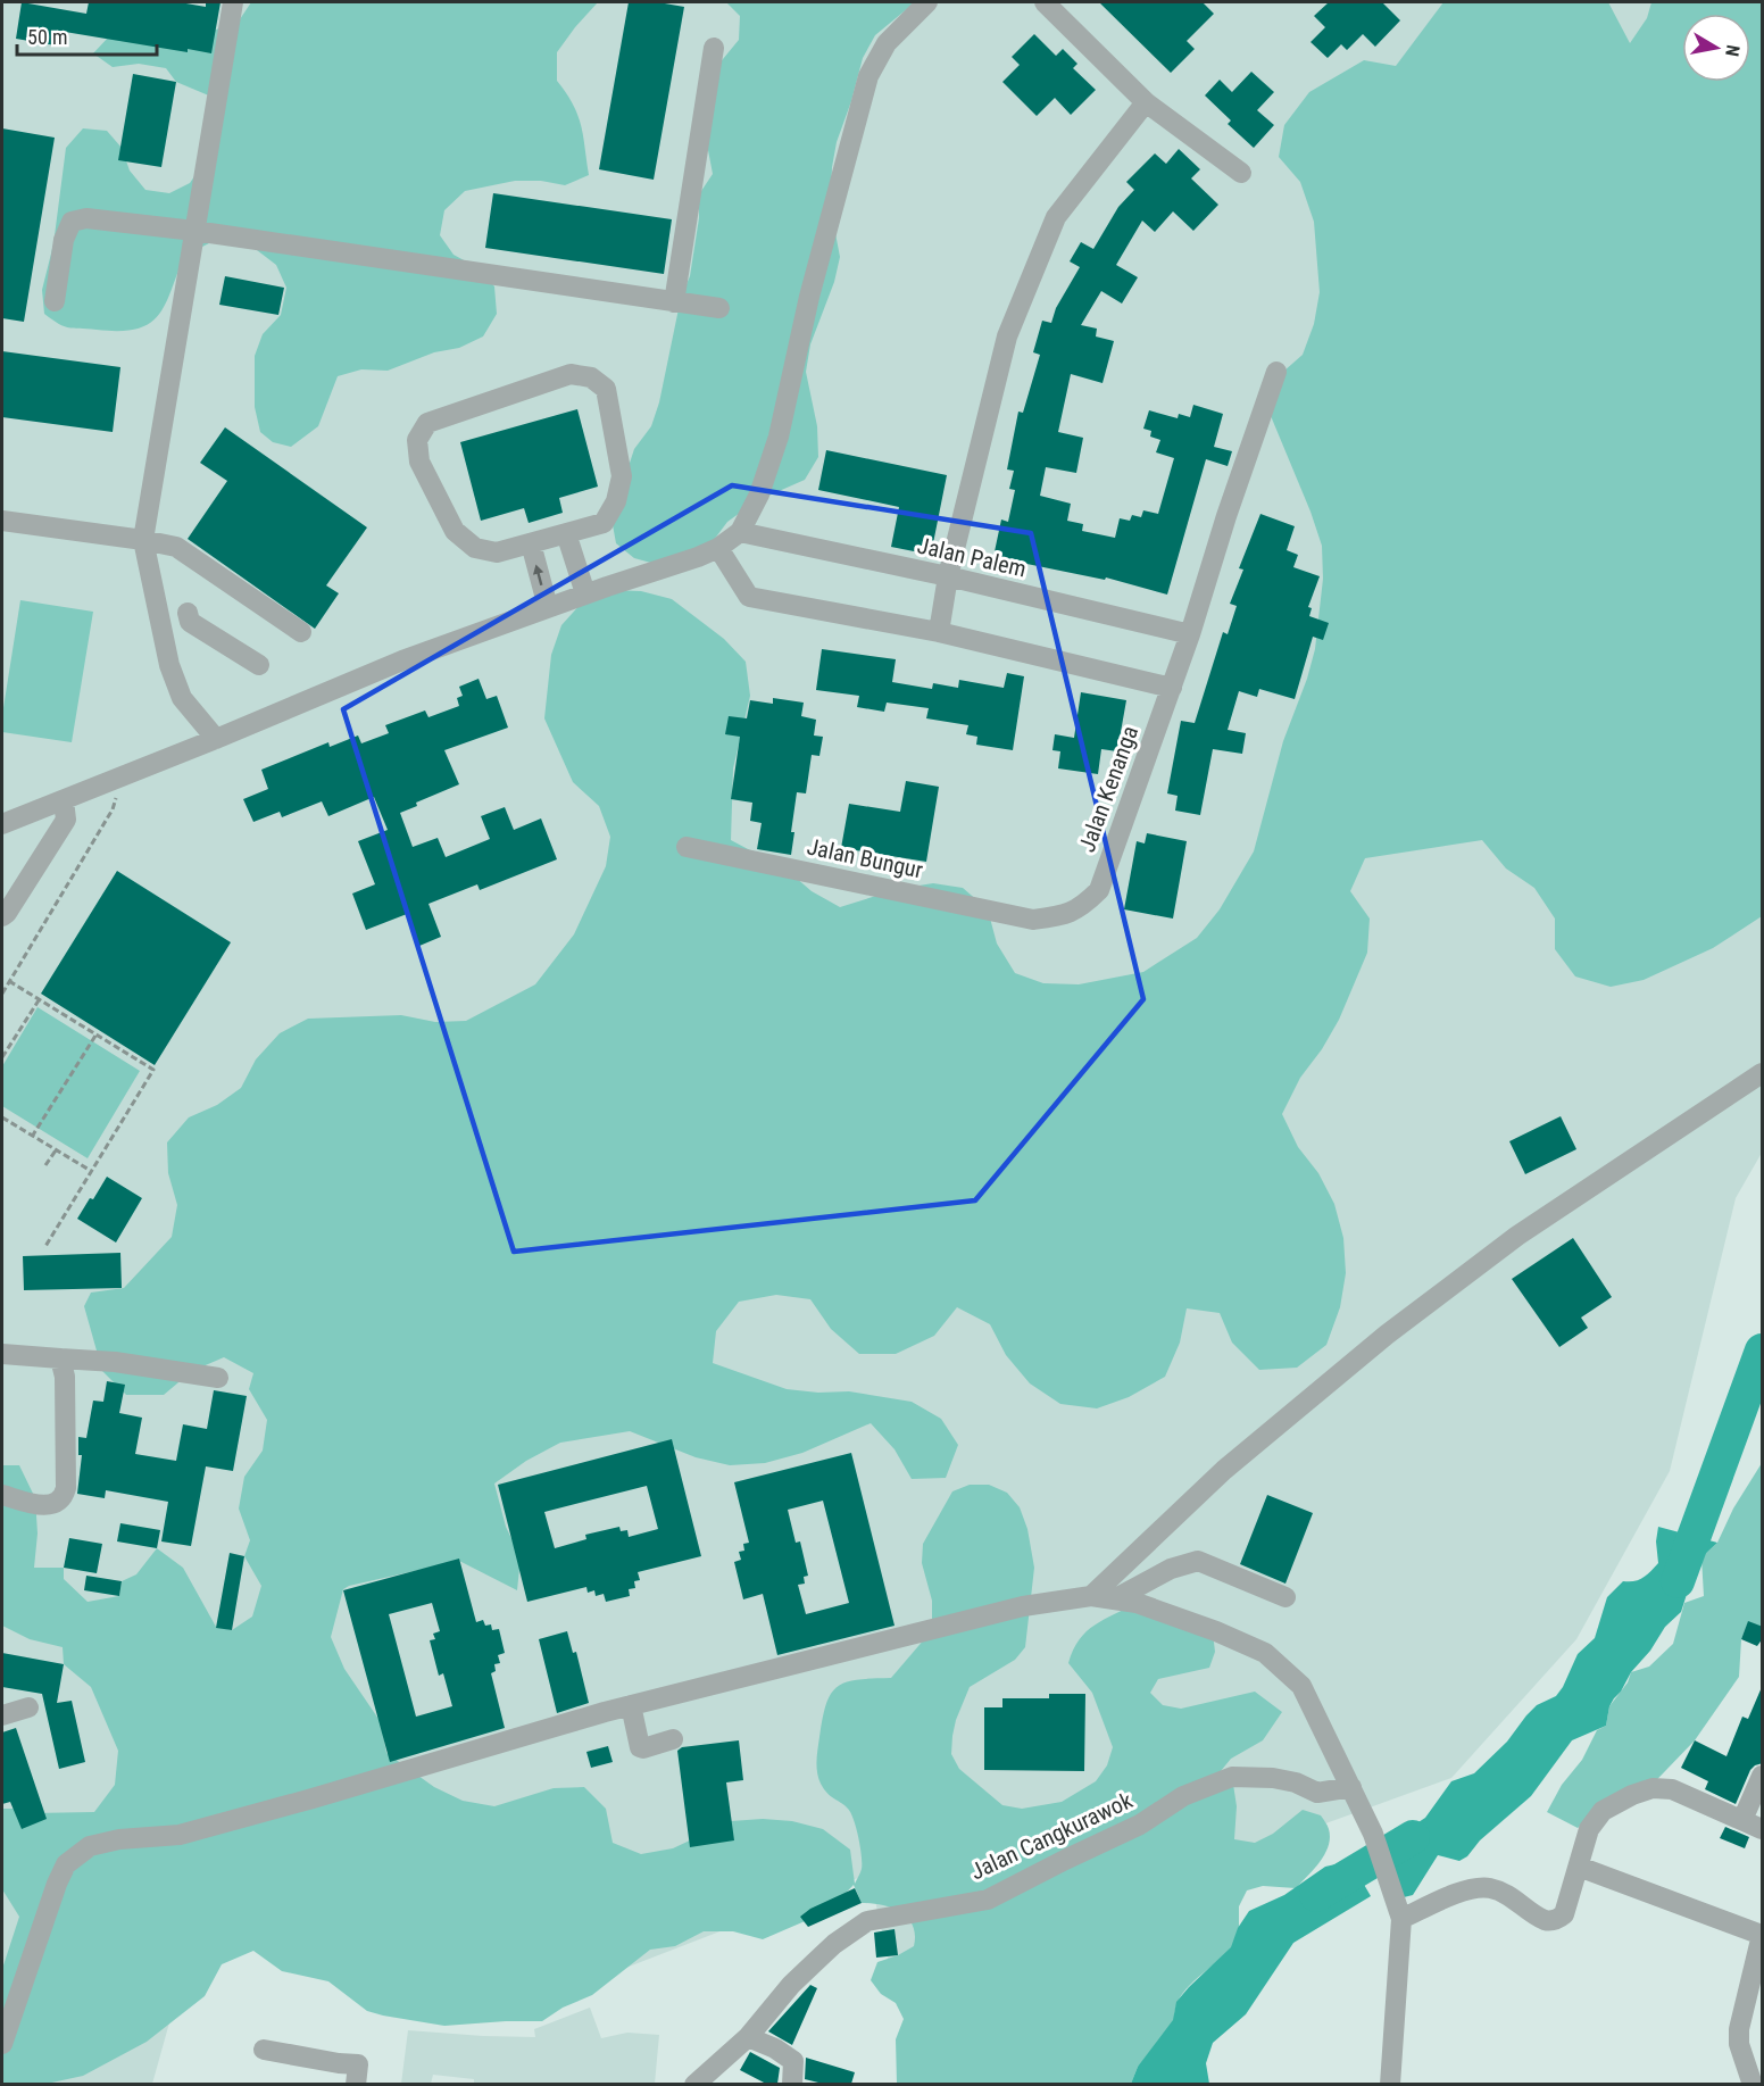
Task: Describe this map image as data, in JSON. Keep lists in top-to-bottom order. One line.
{"streets":{"street":["Jalan Palem","Jalan Kenanga","Jalan Bungur","Jalan Cangkurawok"]},"crossings":[["Jalan Palem","Jalan Kenanga"],["Jalan Kenanga","Jalan Bungur"]],"scale_bar":"50 m","north":"right"}
